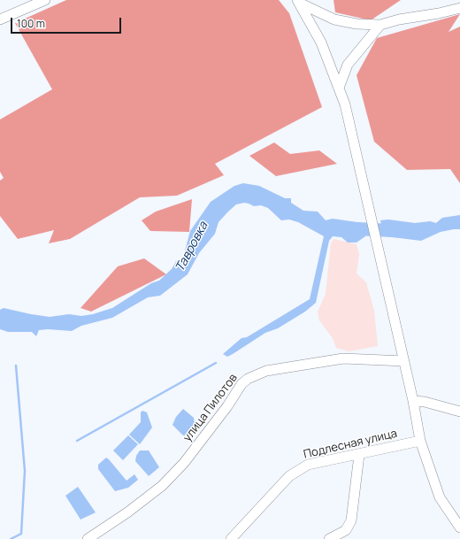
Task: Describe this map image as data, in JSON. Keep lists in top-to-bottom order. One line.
{"streets":{"street":["улица Пилотов","Подлесная улица"]},"water":["Тавровка"],"scale_bar":"100 m"}
